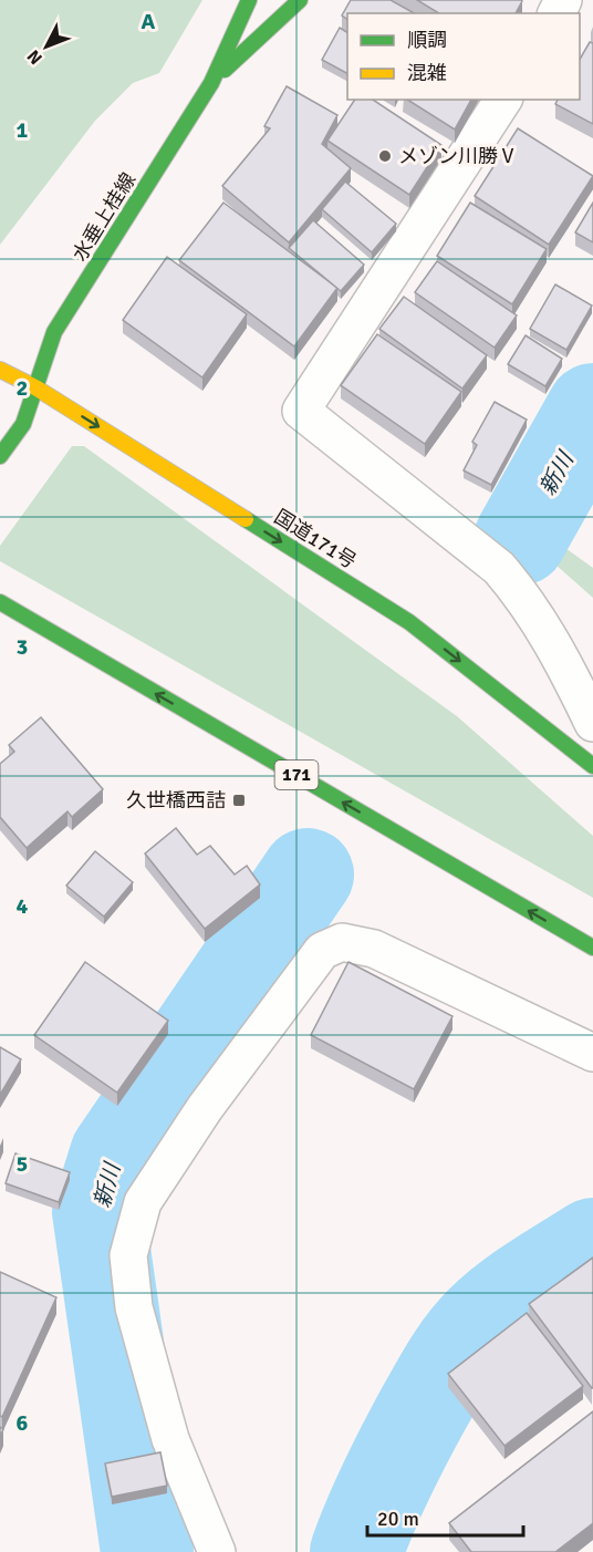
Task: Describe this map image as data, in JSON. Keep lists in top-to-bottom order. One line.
{"streets":{"main road":["水垂上桂線","国道171号","171"]},"crossings":[["水垂上桂線","国道171号"]],"one_way":["国道171号"],"water":["新川"],"places":{"other":["メゾン川勝Ⅴ"],"transit":["久世橋西詰"]},"legend":["順調","混雑"],"scale_bar":"20 m","north":"bottom left","grid":{"columns":["A"],"rows":["1","2","3","4","5","6"]}}
